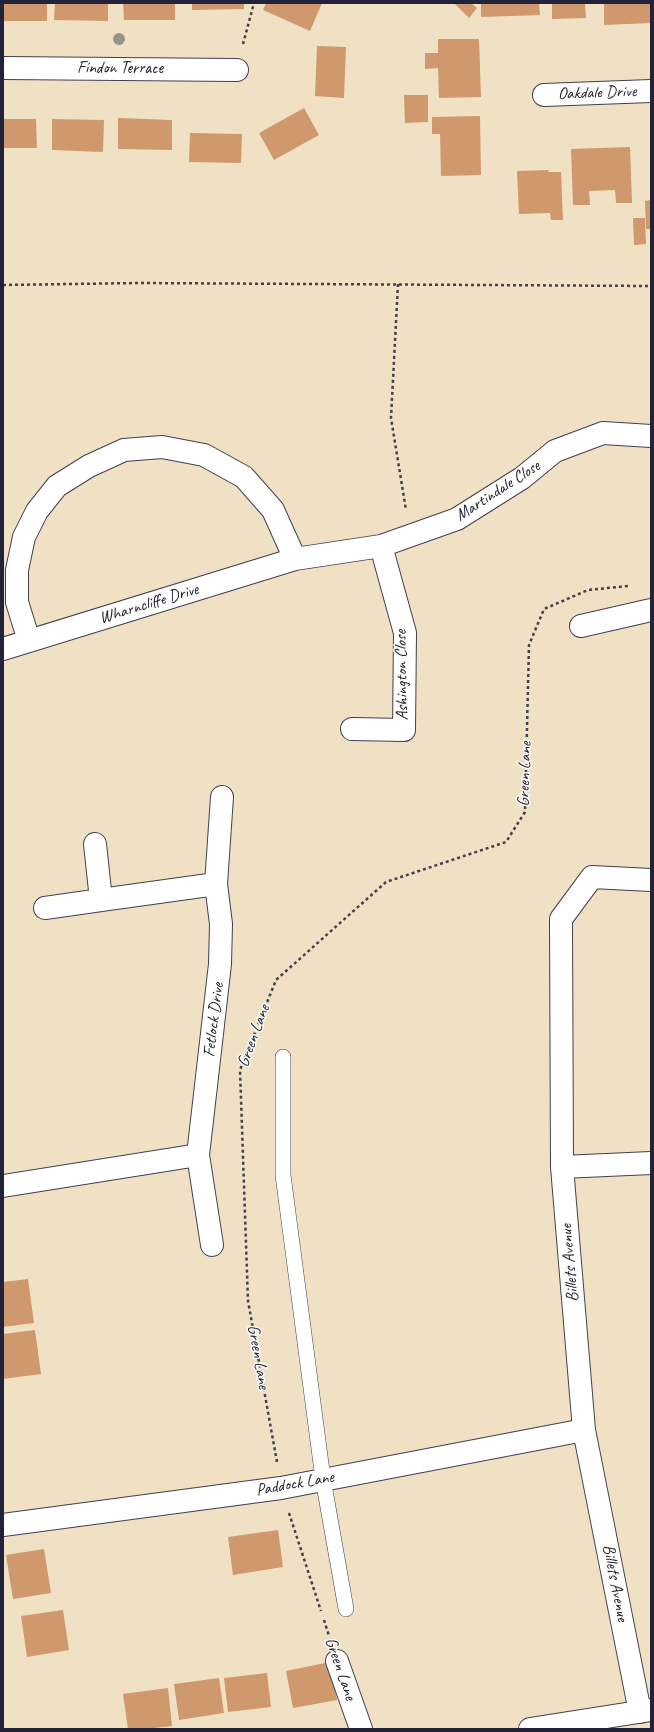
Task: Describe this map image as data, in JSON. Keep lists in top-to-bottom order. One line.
{"streets":{"street":["Findon Terrace","Oakdale Drive","Martindale Close","Wharncliffe Drive","Ashington Close","Green Lane","Fetlock Drive","Billets Avenue","Paddock Lane"]},"crossings":[["Martindale Close","Wharncliffe Drive"],["Martindale Close","Ashington Close"],["Green Lane","Paddock Lane"],["Billets Avenue","Paddock Lane"]]}
